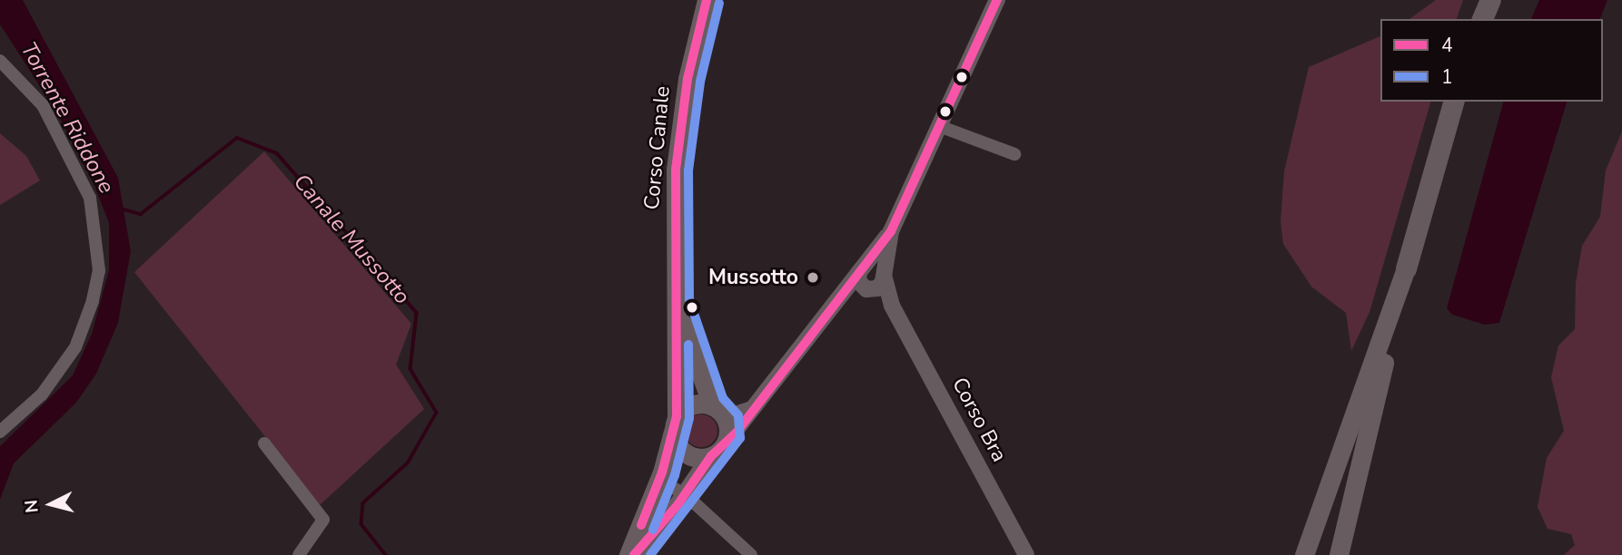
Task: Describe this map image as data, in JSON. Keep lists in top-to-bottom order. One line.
{"streets":{"main road":["Corso Canale"],"street":["Corso Bra"]},"water":["Torrente Riddone","Canale Mussotto"],"places":["Mussotto"],"lines":["transit line 4","transit line 1"],"legend":["4","1"],"north":"left"}
